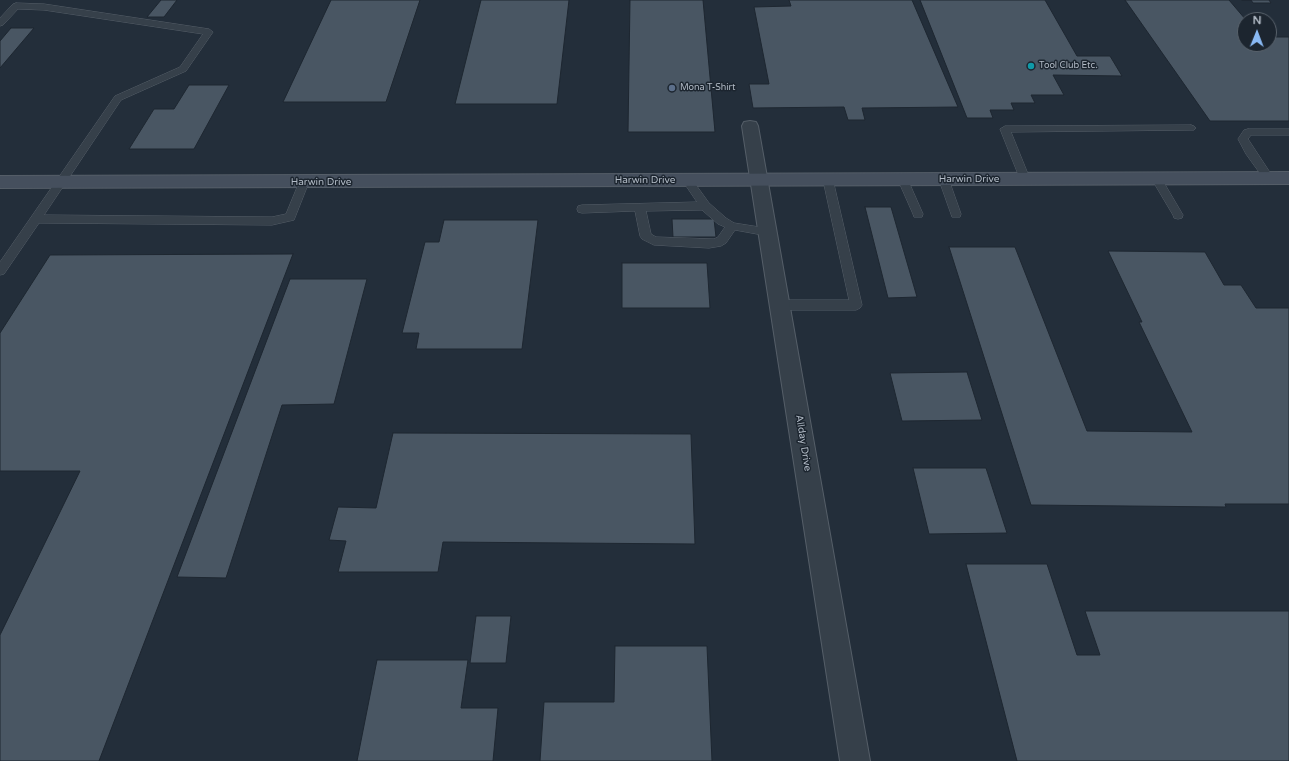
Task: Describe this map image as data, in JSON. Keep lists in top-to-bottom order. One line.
{"streets":{"main road":["Harwin Drive"],"street":["Allday Drive"]},"crossings":[["Harwin Drive","Allday Drive"]],"places":["Tool Club Etc.","Mona T-Shirt"],"north":"top"}
